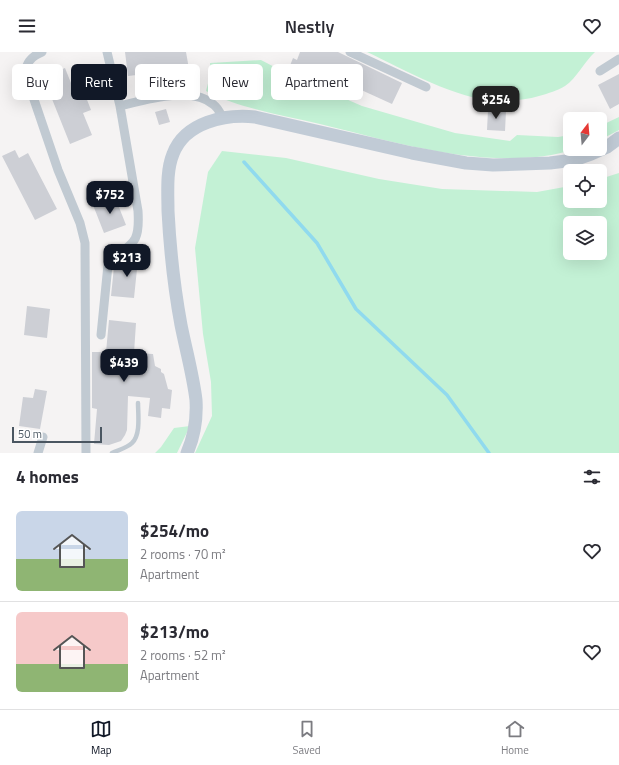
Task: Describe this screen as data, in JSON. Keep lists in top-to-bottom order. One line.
{"scale_bar":"50 m","north":"top","page":{"header":"Nestly","chip":["Buy","Rent","Filters","New","Apartment"],"price":["$254","$752","$213","$439"],"scale":"50 m","heading":"4 homes","list":[{"name":"$254/mo","note":"2 rooms · 70 m² · Apartment"},{"name":"$213/mo","note":"2 rooms · 52 m² · Apartment"}],"tabs":["Map","Saved","Home"]}}
